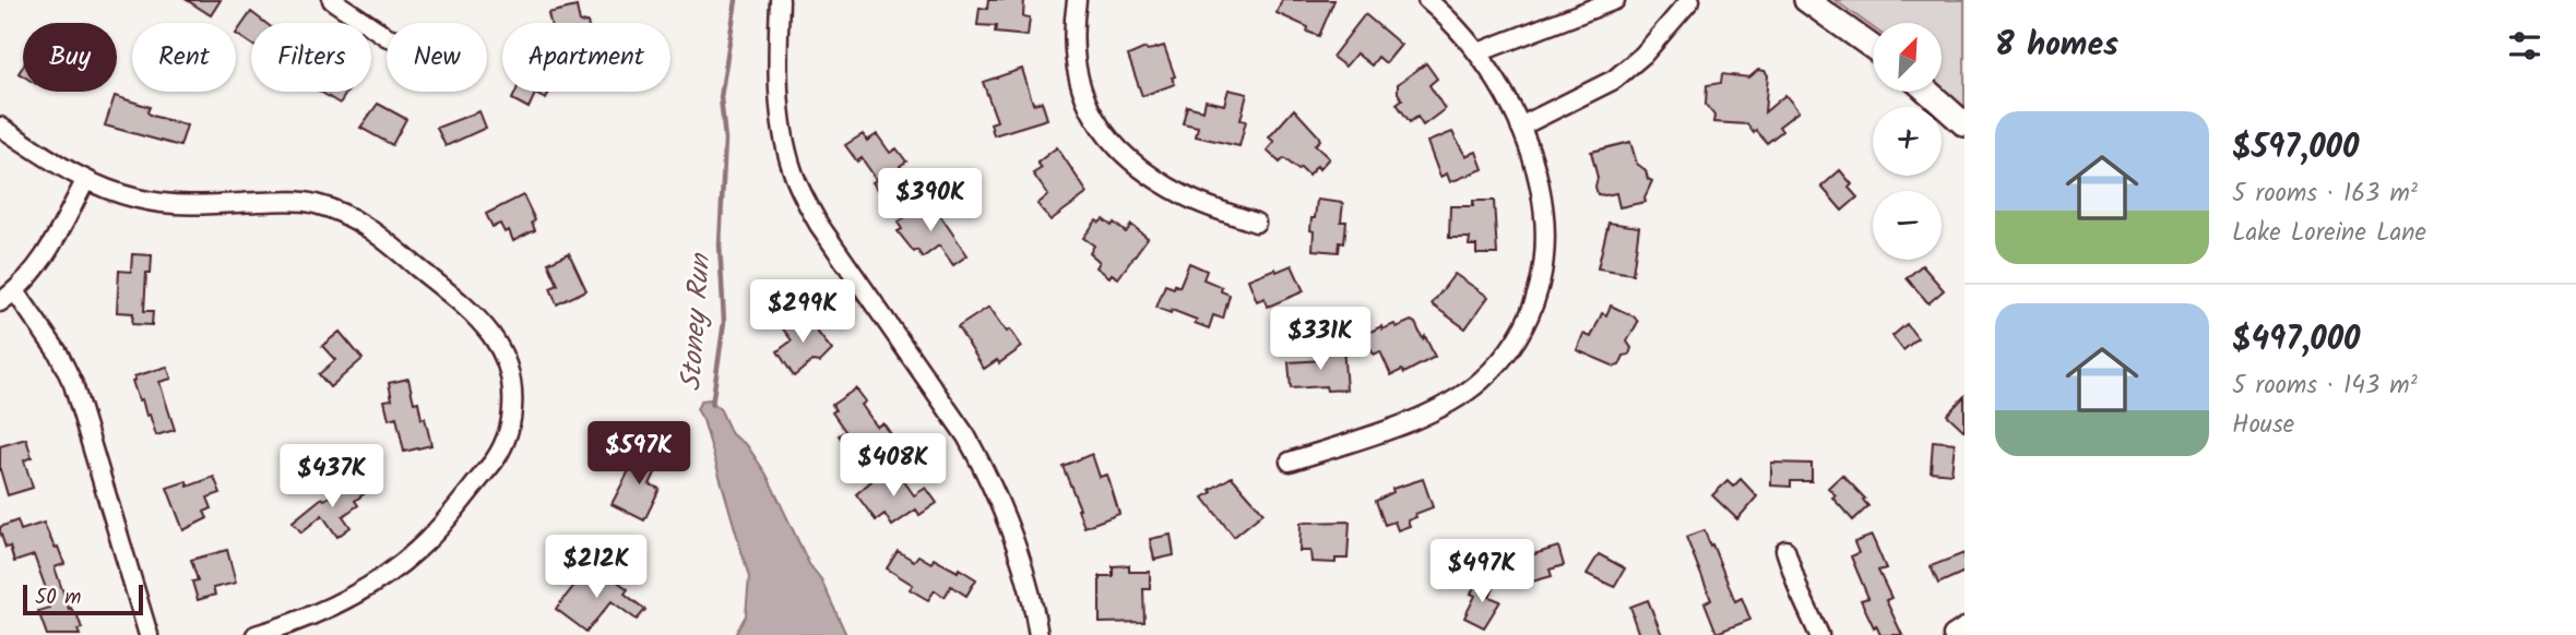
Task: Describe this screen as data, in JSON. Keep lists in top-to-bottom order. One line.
{"water":["Stoney Run"],"scale_bar":"50 m","north":"top right","page":{"heading":"8 homes","map_buttons":["+","−"],"chip":["Buy","Rent","Filters","New","Apartment"],"list":[{"name":"$597,000","note":"5 rooms · 163 m² · Lake Loreine Lane"},{"name":"$497,000","note":"5 rooms · 143 m² · House"}],"price":["$390K","$299K","$331K","$597K","$408K","$437K","$212K","$497K"],"scale":"50 m"}}
